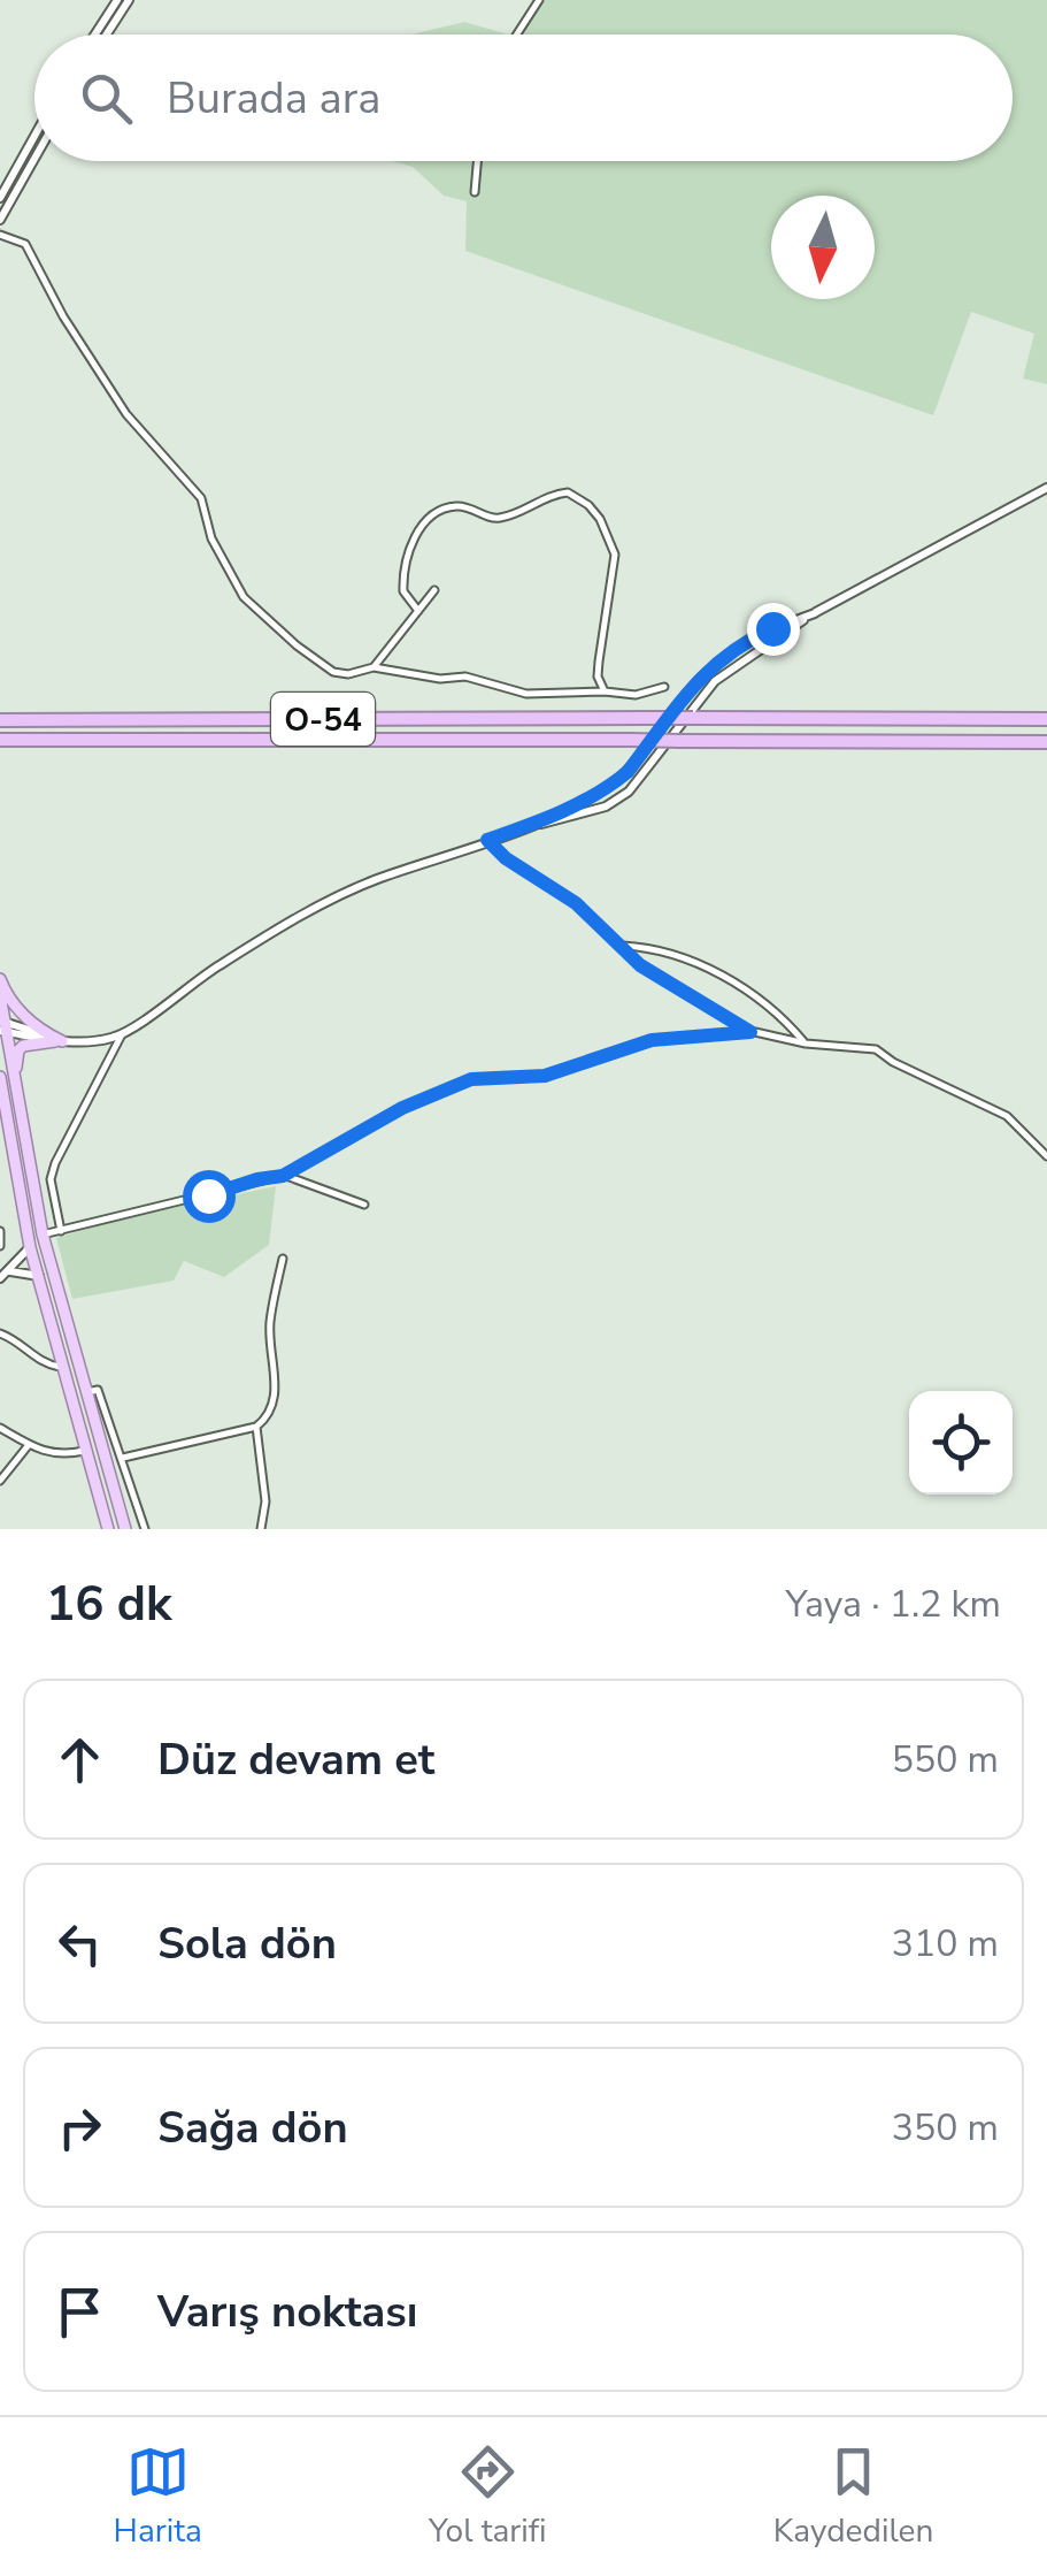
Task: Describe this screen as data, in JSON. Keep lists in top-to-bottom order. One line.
{"streets":{"highway":["O-54"]},"north":"bottom","page":{"search":"Burada ara","heading":["16 dk","Yaya · 1.2 km"],"list":[["Düz devam et","550 m"],["Sola dön","310 m"],["Sağa dön","350 m"],"Varış noktası"],"nav":["Harita","Yol tarifi","Kaydedilen"]}}
